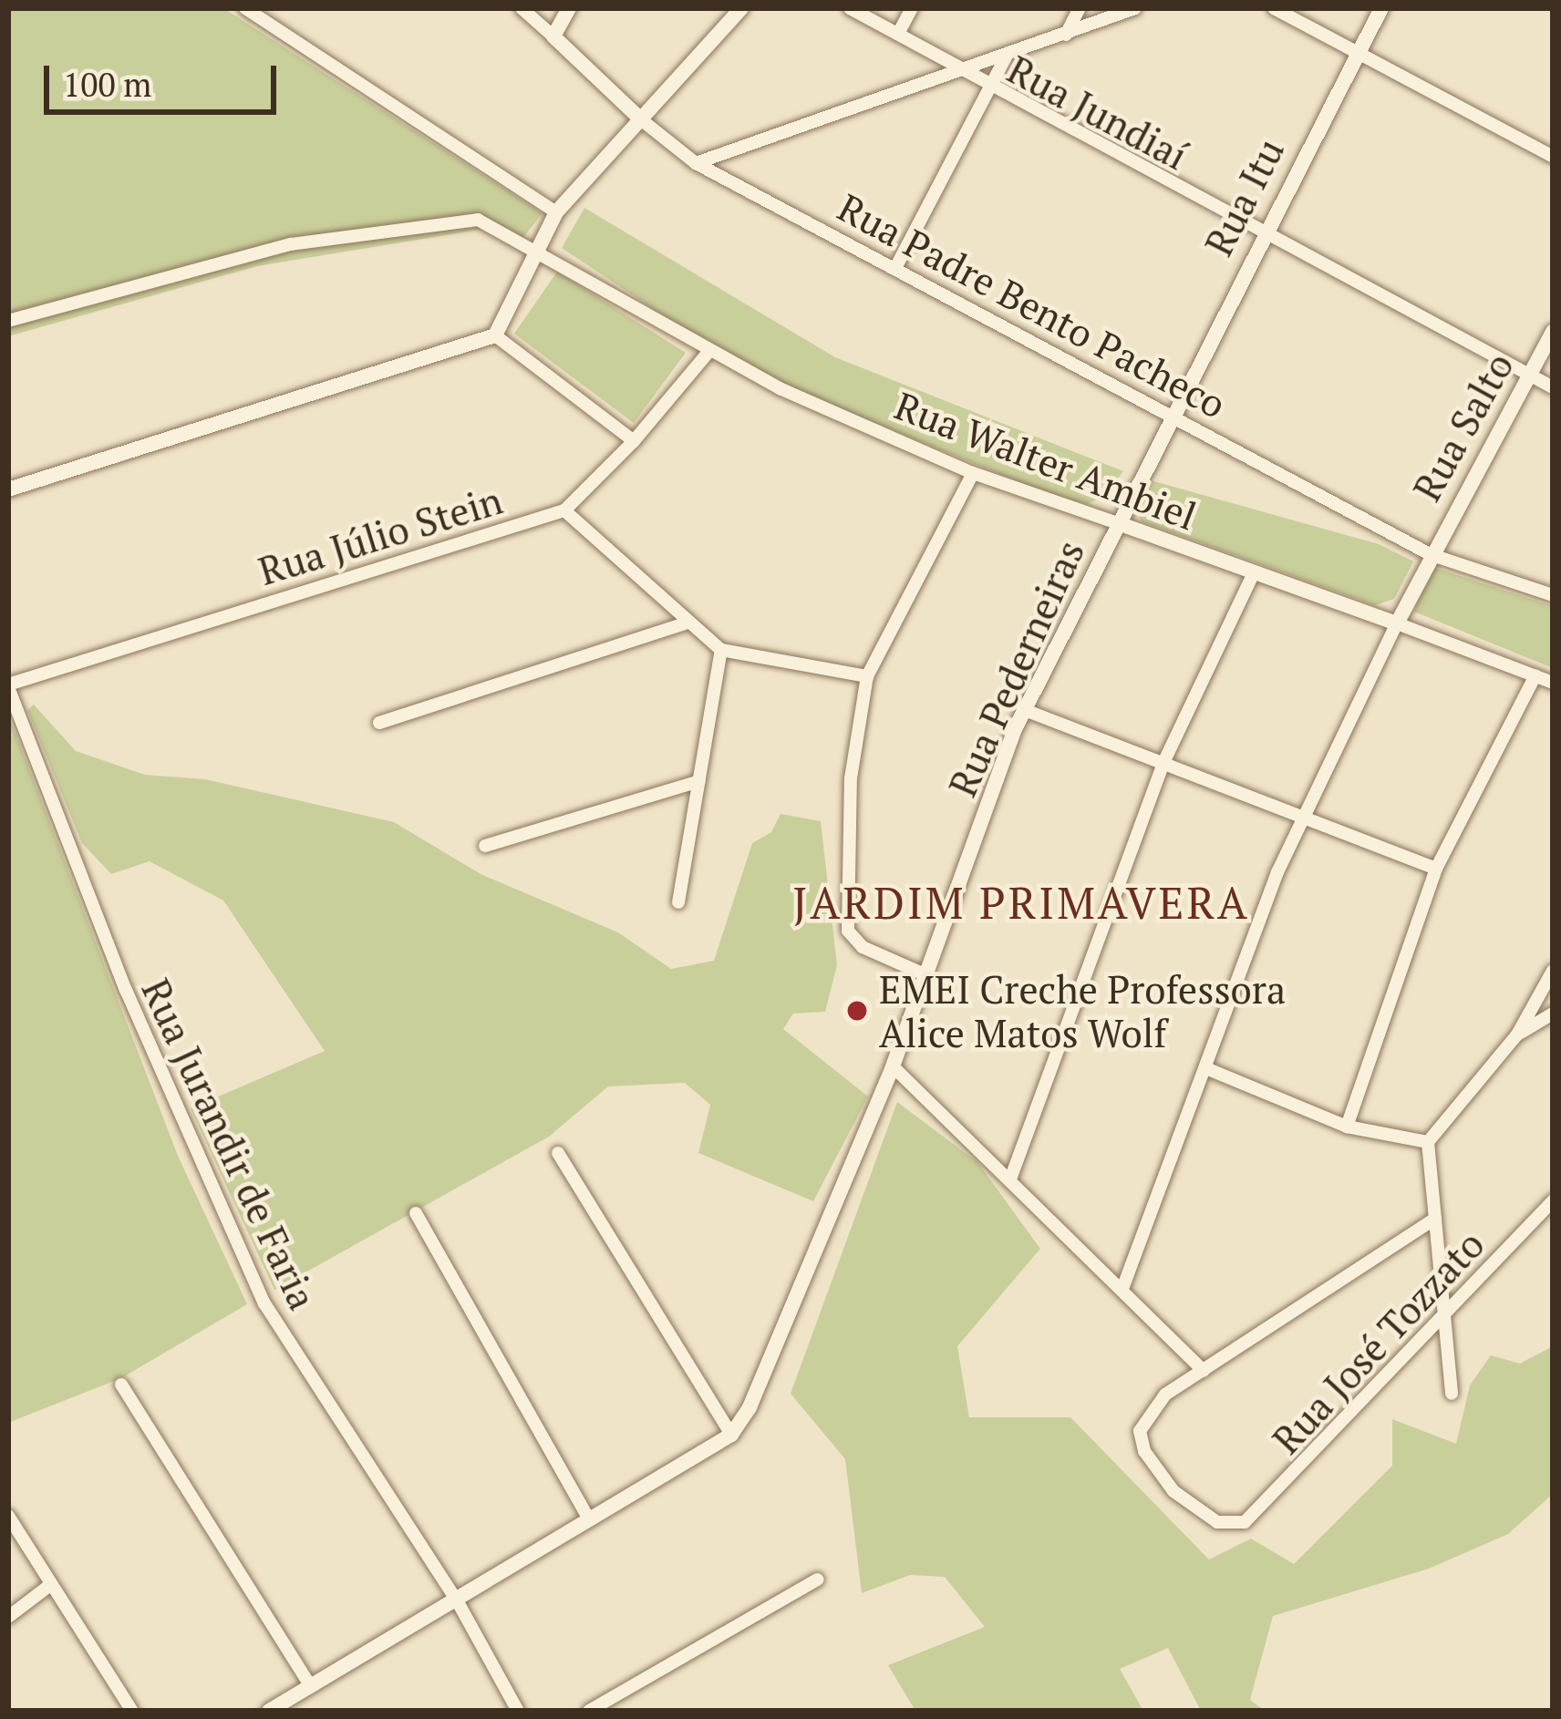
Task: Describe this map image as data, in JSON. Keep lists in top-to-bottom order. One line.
{"streets":{"street":["Rua Jundiaí","Rua Itu","Rua Padre Bento Pacheco","Rua Salto","Rua Walter Ambiel","Rua Júlio Stein","Rua Pederneiras","Rua Jurandir de Faria","Rua José Tozzato"]},"crossings":[["Rua Jundiaí","Rua Itu"],["Rua Jundiaí","Rua Salto"],["Rua Itu","Rua Padre Bento Pacheco"],["Rua Itu","Rua Pederneiras"],["Rua Padre Bento Pacheco","Rua Salto"],["Rua Padre Bento Pacheco","Rua Pederneiras"],["Rua Salto","Rua Walter Ambiel"],["Rua Walter Ambiel","Rua Júlio Stein"],["Rua Walter Ambiel","Rua Pederneiras"],["Rua Júlio Stein","Rua Jurandir de Faria"]],"districts":["JARDIM PRIMAVERA"],"places":["EMEI Creche Professora Alice Matos Wolf"],"scale_bar":"100 m"}
